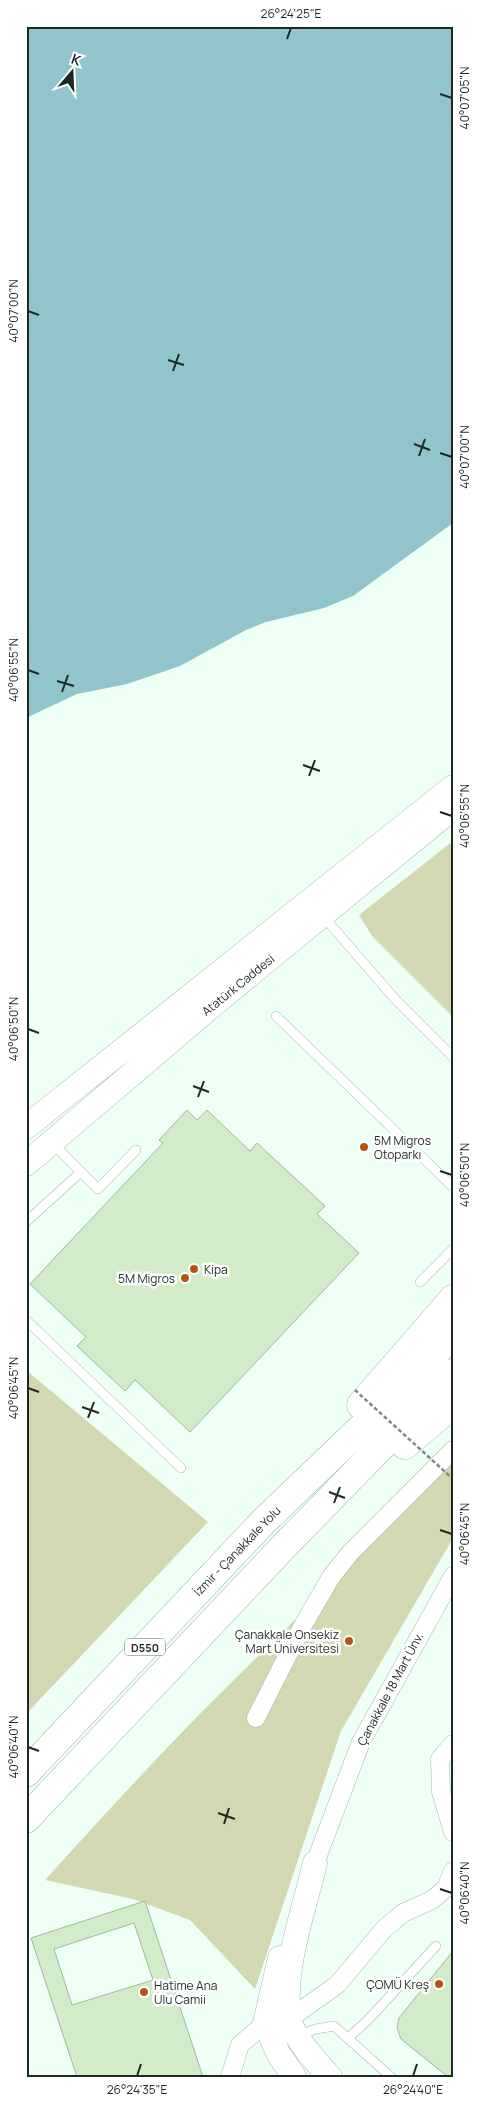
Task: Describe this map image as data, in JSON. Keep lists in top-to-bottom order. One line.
{"streets":{"highway":["İzmir - Çanakkale Yolu","D550"],"main road":["Atatürk Caddesi"],"street":["Çanakkale 18 Mart Ünv."]},"crossings":[["İzmir - Çanakkale Yolu","D550"]],"places":["5M Migros Otoparkı","Kipa","5M Migros","Çanakkale Onsekiz Mart Üniversitesi","ÇOMÜ Kreş","Hatime Ana Ulu Camii"],"north":"top","coordinates":["26°24'25\"E","40°07'05\"N","40°07'00\"N","40°06'55\"N","40°06'50\"N","40°06'45\"N","40°06'40\"N","26°24'35\"E","26°24'40\"E"]}
